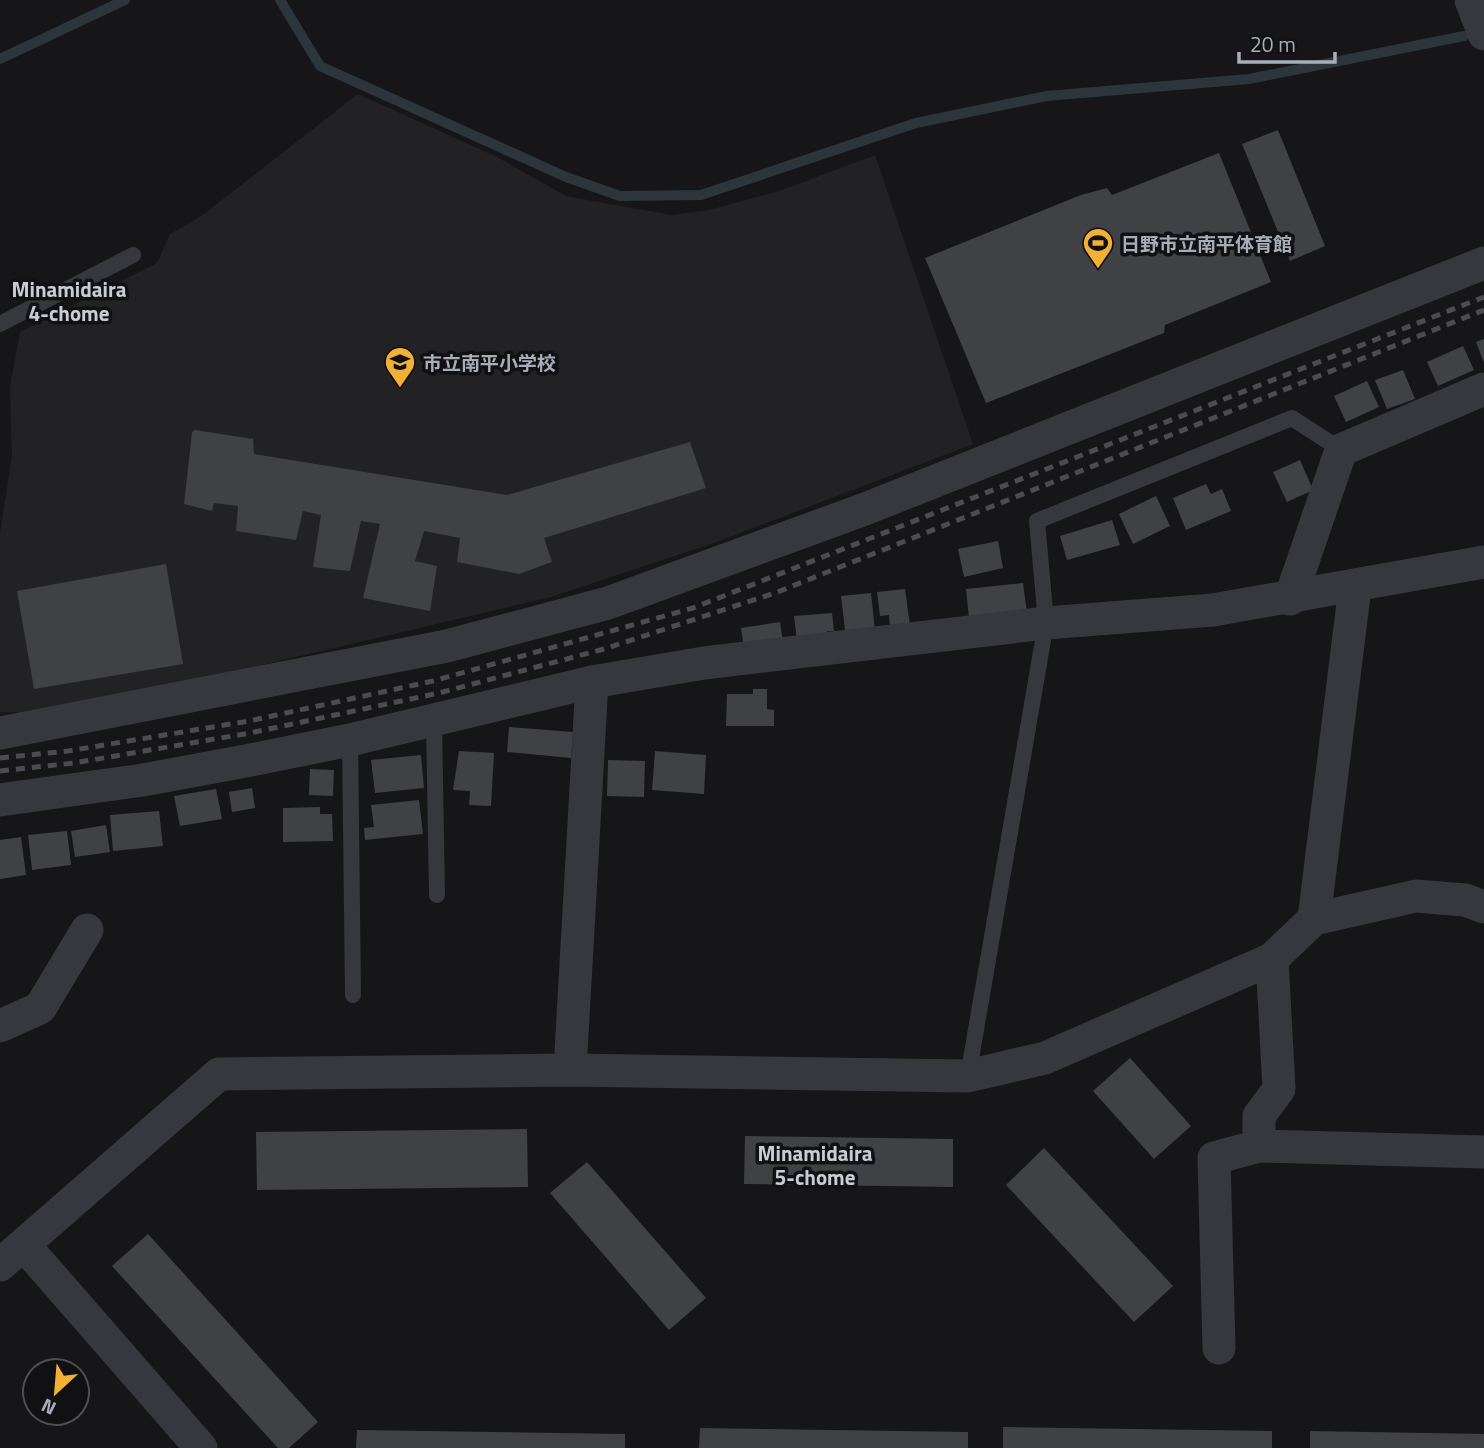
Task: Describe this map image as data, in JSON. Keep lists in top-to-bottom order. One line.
{"districts":["Minamidaira 4-chome","Minamidaira 5-chome"],"places":{"sports":["日野市立南平体育館"],"school or university":["市立南平小学校"]},"scale_bar":"20 m","north":"bottom left"}
